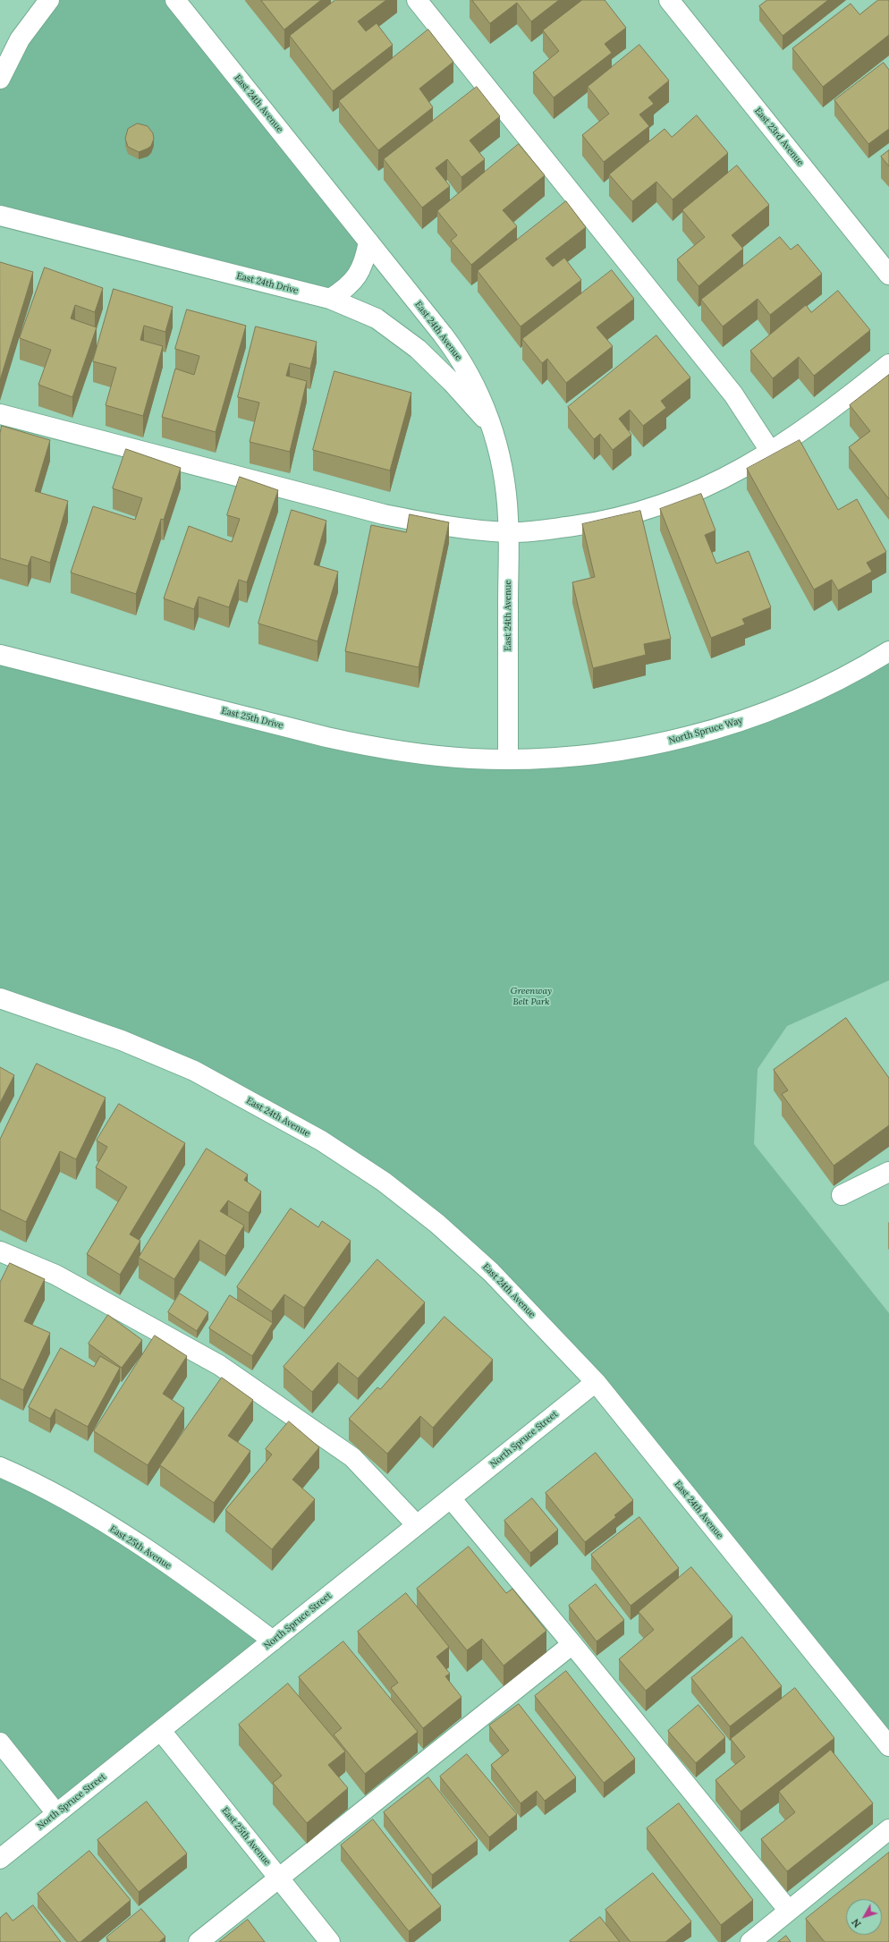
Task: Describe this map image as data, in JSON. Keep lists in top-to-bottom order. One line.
{"streets":{"street":["East 24th Avenue","East 23rd Avenue","East 24th Drive","East 25th Drive","North Spruce Way","North Spruce Street","East 25th Avenue"]},"crossings":[["East 24th Avenue","East 24th Drive"],["East 24th Avenue","East 25th Drive"],["East 24th Avenue","North Spruce Way"],["East 24th Avenue","North Spruce Street"],["East 25th Drive","North Spruce Way"],["North Spruce Street","East 25th Avenue"]],"parks":["Greenway Belt Park"],"north":"bottom left"}
